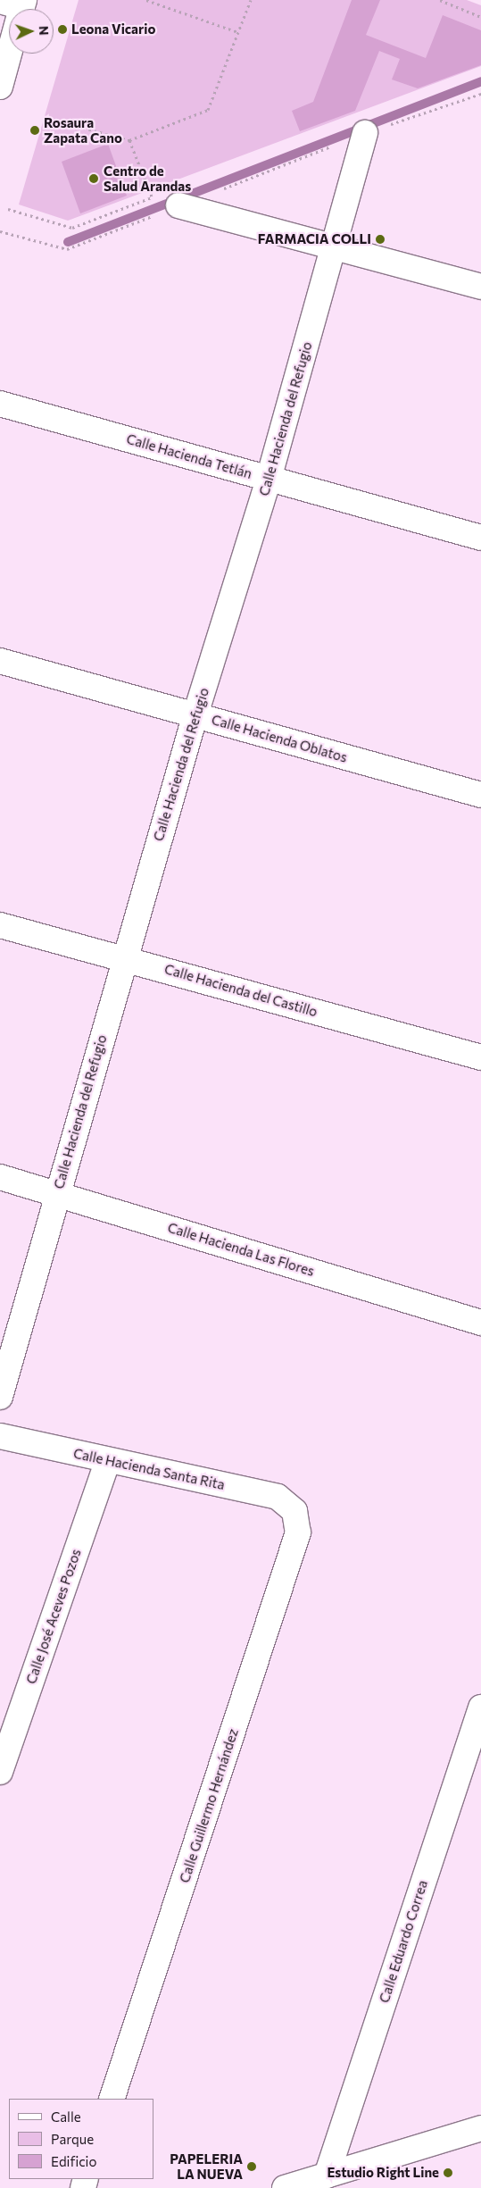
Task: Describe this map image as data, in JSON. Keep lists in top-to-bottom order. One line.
{"streets":{"street":["Calle Hacienda del Refugio","Calle Hacienda Tetlán","Calle Hacienda Oblatos","Calle Hacienda del Castillo","Calle Hacienda Las Flores","Calle Hacienda Santa Rita","Calle José Aceves Pozos","Calle Guillermo Hernández","Calle Eduardo Correa"]},"crossings":[["Calle Hacienda del Refugio","Calle Hacienda Tetlán"],["Calle Hacienda del Refugio","Calle Hacienda Oblatos"],["Calle Hacienda del Refugio","Calle Hacienda del Castillo"],["Calle Hacienda del Refugio","Calle Hacienda Las Flores"],["Calle Hacienda Santa Rita","Calle José Aceves Pozos"],["Calle Hacienda Santa Rita","Calle Guillermo Hernández"]],"places":["Leona Vicario","Rosaura Zapata Cano","Centro de Salud Arandas","FARMACIA COLLI","PAPELERIA LA NUEVA","Estudio Right Line"],"legend":["Calle","Parque","Edificio"],"north":"right"}
